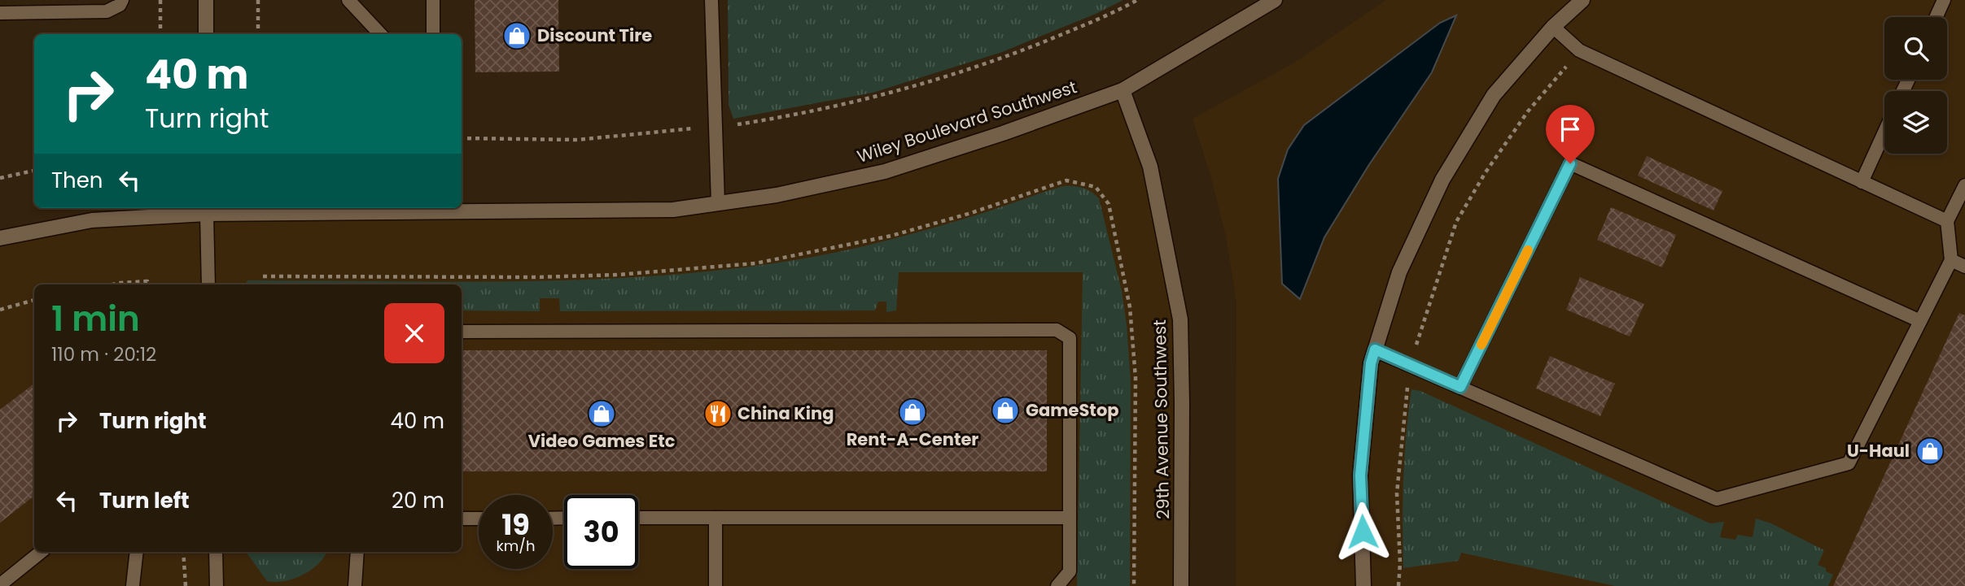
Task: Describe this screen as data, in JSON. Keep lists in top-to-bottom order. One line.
{"streets":{"street":["Wiley Boulevard Southwest","29th Avenue Southwest"]},"crossings":[["Wiley Boulevard Southwest","29th Avenue Southwest"]],"places":{"shop":["Discount Tire","GameStop","Rent-A-Center","Video Games Etc","U-Haul"],"restaurant":["China King"]},"page":{"turn":["40 m","Turn right"],"then":"Then","heading":["1 min","110 m · 20:12"],"list":[{"name":"Turn right","value":"40 m"},{"name":"Turn left","value":"20 m"}],"speed":"19 km/h","limit":"30"}}
